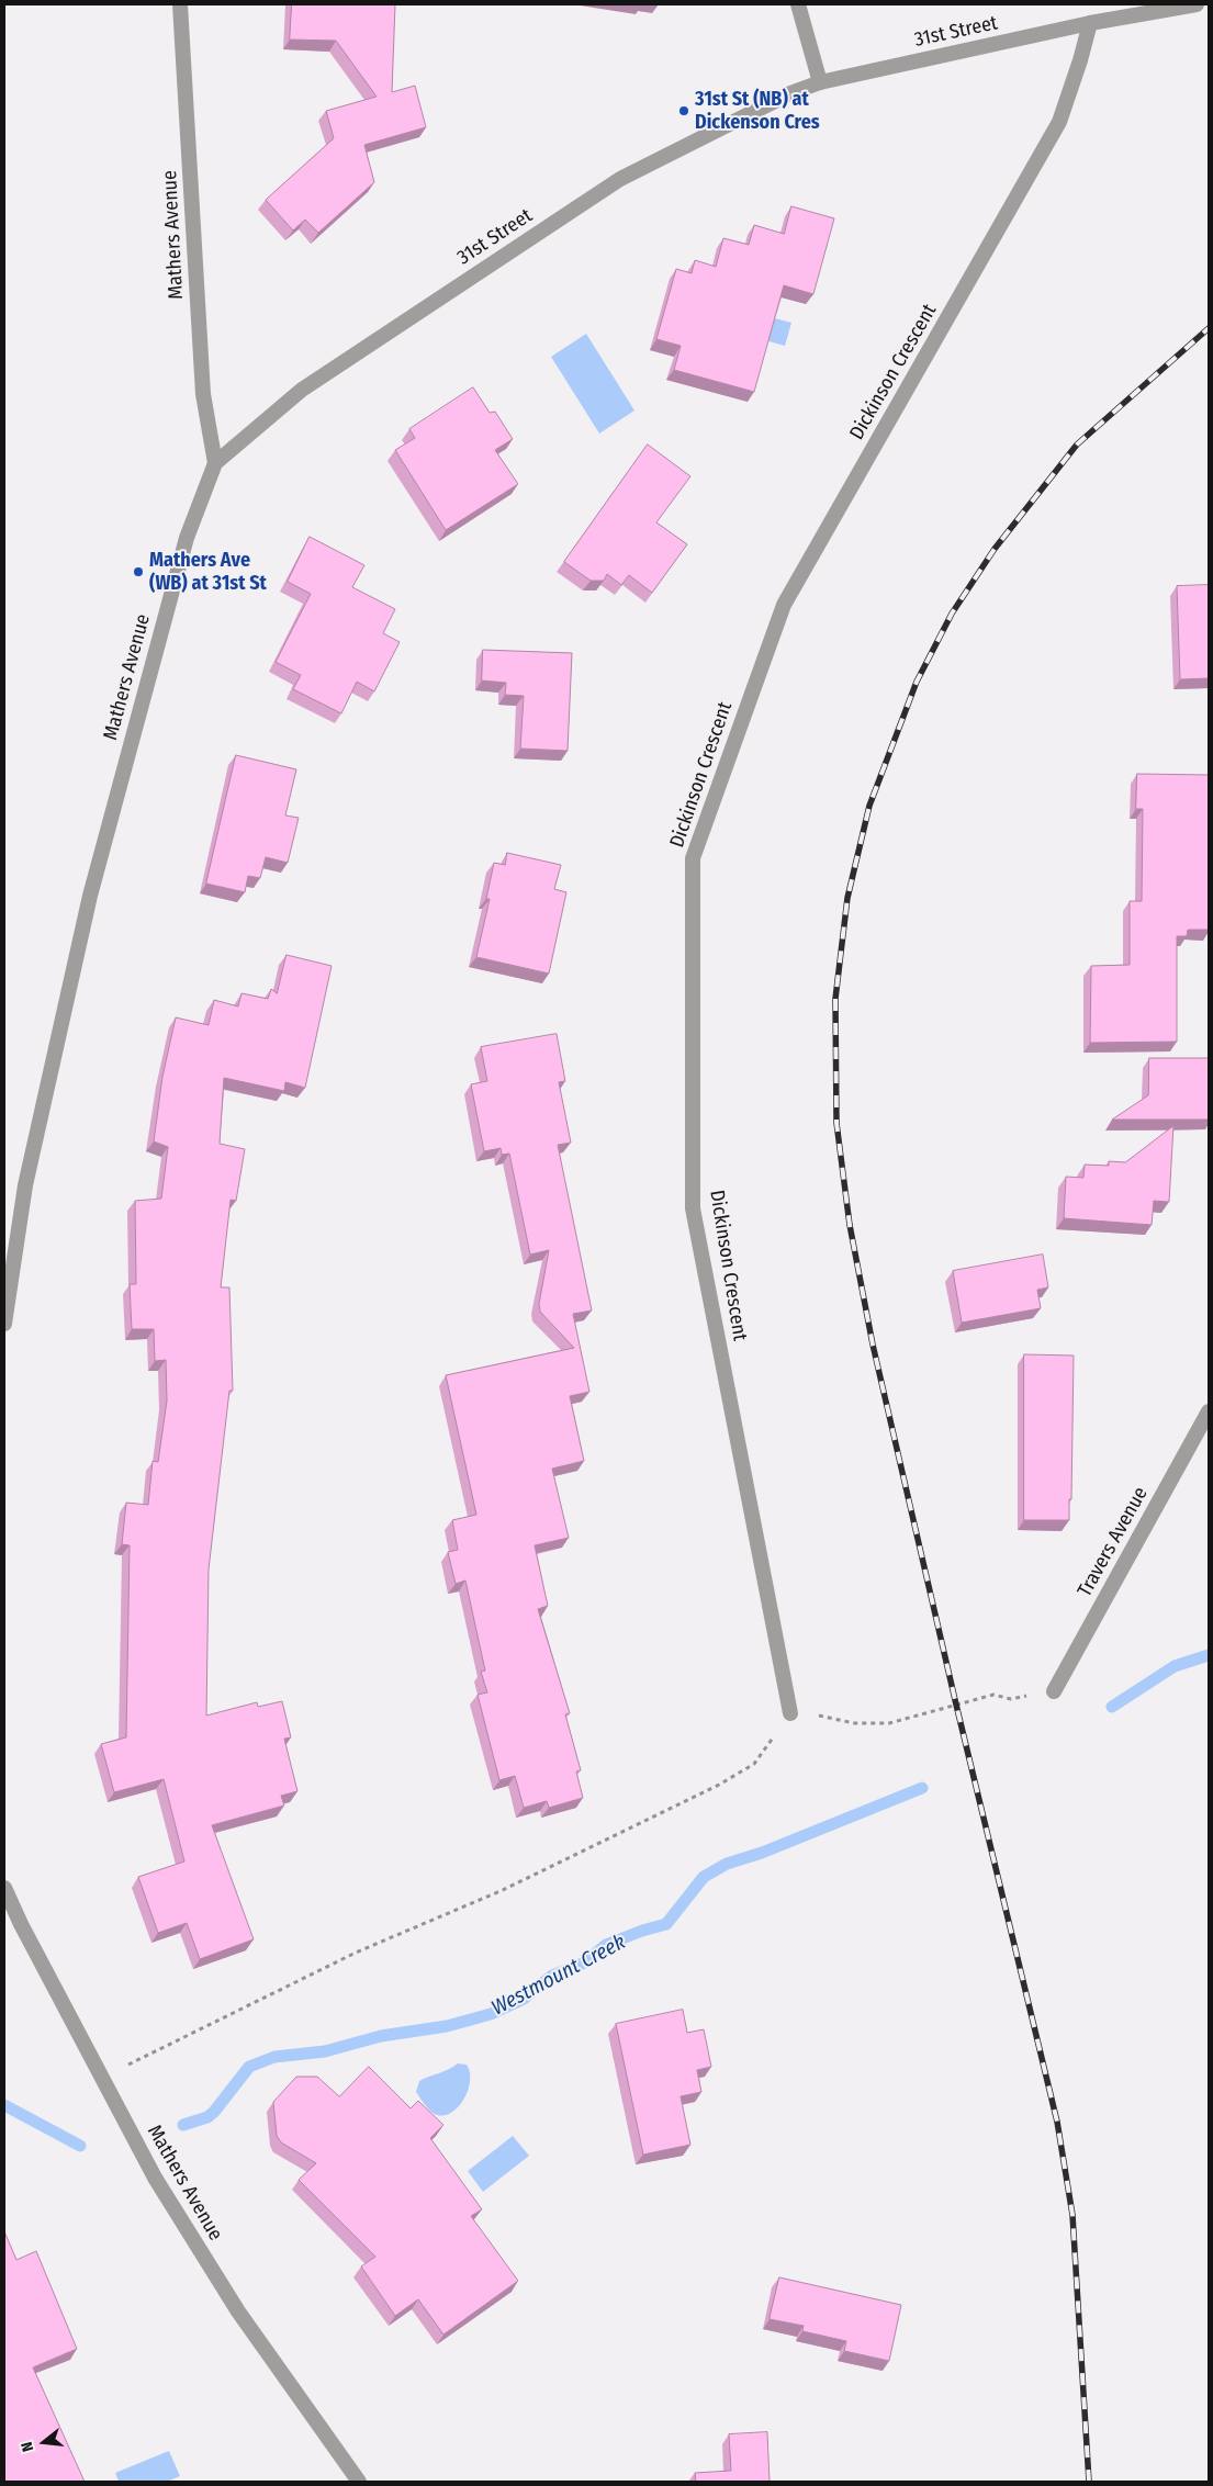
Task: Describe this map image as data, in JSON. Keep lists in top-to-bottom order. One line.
{"streets":{"street":["31st Street","Mathers Avenue","Dickinson Crescent","Travers Avenue"]},"crossings":[["31st Street","Mathers Avenue"],["31st Street","Dickinson Crescent"]],"water":["Westmount Creek"],"places":["31st St (NB) at Dickenson Cres","Mathers Ave (WB) at 31st St"],"north":"left"}
